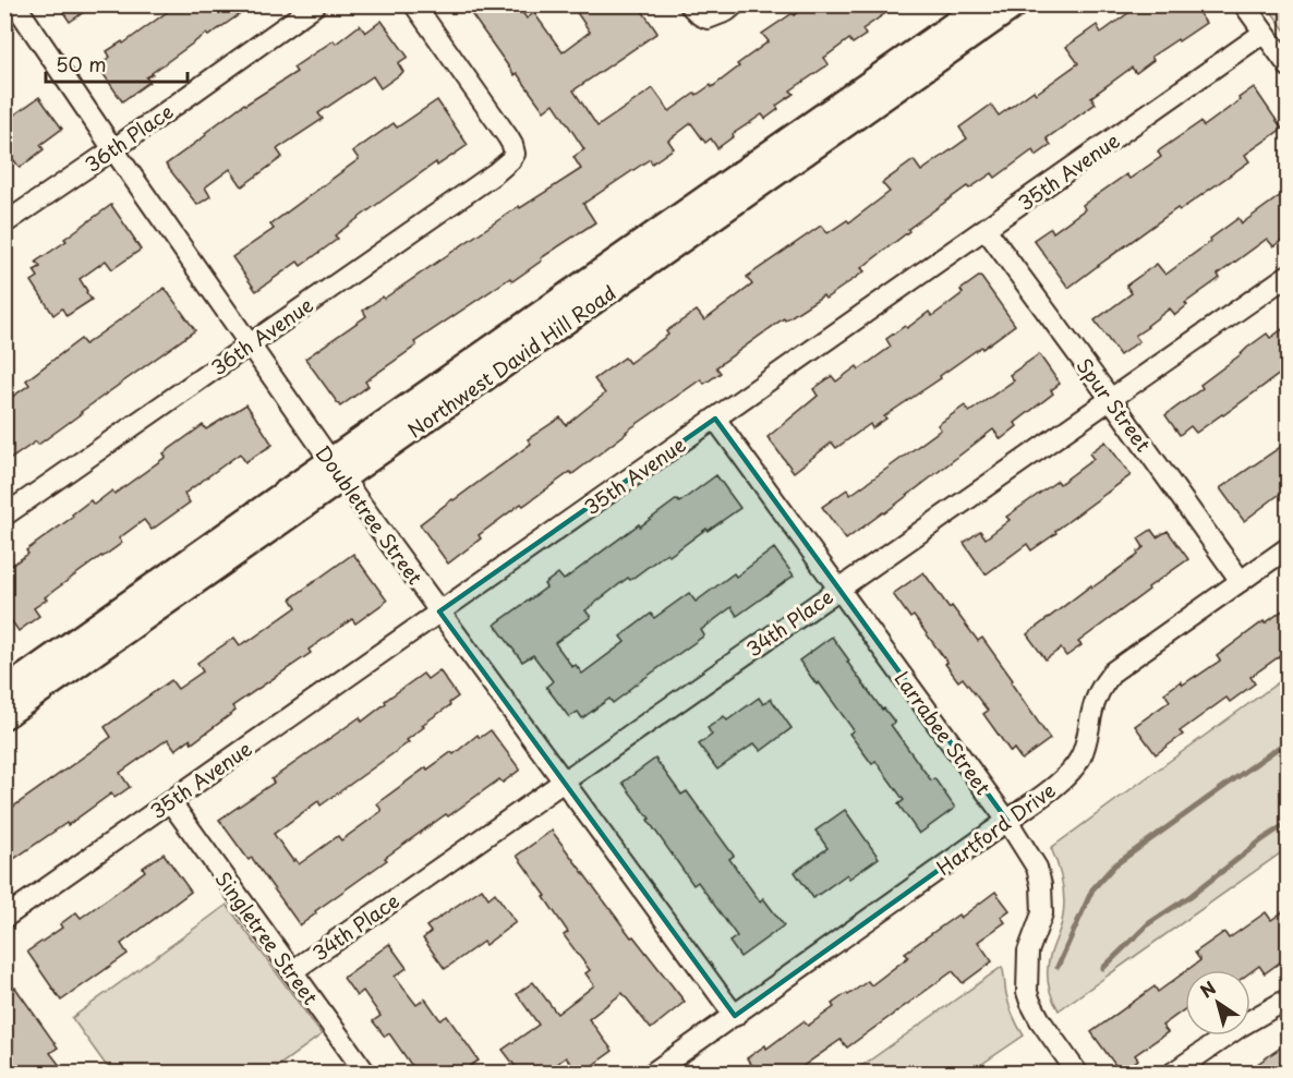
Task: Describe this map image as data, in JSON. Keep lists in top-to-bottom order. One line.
{"streets":{"street":["36th Place","35th Avenue","36th Avenue","Northwest David Hill Road","Spur Street","Doubletree Street","34th Place","Larrabee Street","Hartford Drive","Singletree Street"]},"crossings":[["36th Place","Doubletree Street"],["35th Avenue","Spur Street"],["35th Avenue","Doubletree Street"],["35th Avenue","Larrabee Street"],["35th Avenue","Singletree Street"],["36th Avenue","Doubletree Street"],["Northwest David Hill Road","Doubletree Street"],["Spur Street","34th Place"],["Spur Street","Hartford Drive"],["Doubletree Street","34th Place"],["Doubletree Street","Hartford Drive"],["34th Place","Larrabee Street"],["34th Place","Singletree Street"],["Larrabee Street","Hartford Drive"]],"scale_bar":"50 m","north":"top left"}
